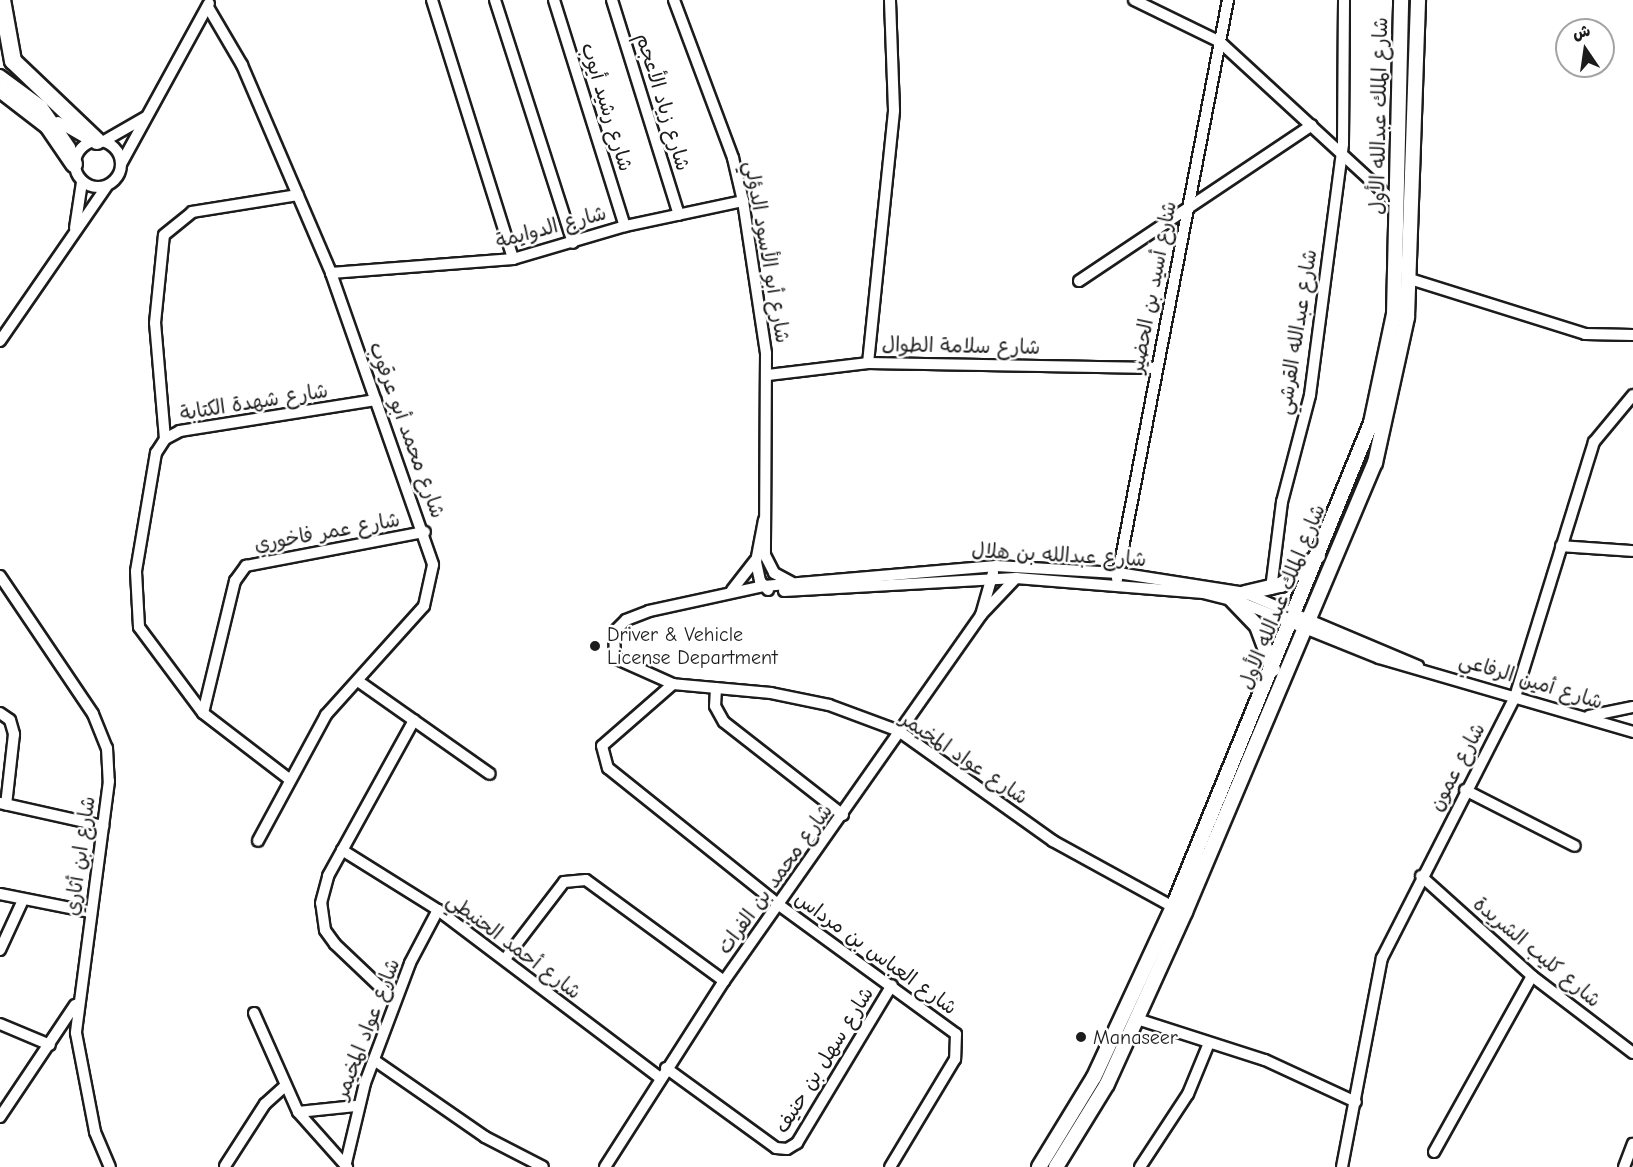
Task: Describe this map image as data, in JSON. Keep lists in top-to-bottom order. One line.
{"streets":{"main road":["شارع الملك عبدالله الأول"],"street":["شارع زياد الأعجم","شارع رشيد أيوب","شارع الدوايمة","شارع أبو الأسود الدؤلي","شارع أسيد بن الحضير","شارع عبدالله القرشي","شارع سلامة الطوال","شارع شهدة الكتابة","شارع محمد أبو عرقوب","شارع عمر فاخوري","شارع عبدالله بن هلال","شارع أمين الرفاعي","شارع عواد المخيمر","شارع عمون","شارع ابن أثاري","شارع محمد بن الفرات","شارع أحمد الحنيطي","شارع كليب الشريدة","شارع العباس بن مرداس","شارع سهل بن حنيف"]},"crossings":[["شارع زياد الأعجم","شارع الدوايمة"],["شارع رشيد أيوب","شارع الدوايمة"],["شارع الملك عبدالله الأول","شارع عبدالله بن هلال"],["شارع الملك عبدالله الأول","شارع أمين الرفاعي"],["شارع الملك عبدالله الأول","شارع عواد المخيمر"],["شارع الدوايمة","شارع أبو الأسود الدؤلي"],["شارع الدوايمة","شارع محمد أبو عرقوب"],["شارع أبو الأسود الدؤلي","شارع سلامة الطوال"],["شارع أسيد بن الحضير","شارع سلامة الطوال"],["شارع أسيد بن الحضير","شارع عبدالله بن هلال"],["شارع شهدة الكتابة","شارع محمد أبو عرقوب"],["شارع شهدة الكتابة","شارع عمر فاخوري"],["شارع محمد أبو عرقوب","شارع عمر فاخوري"],["شارع عبدالله بن هلال","شارع أمين الرفاعي"],["شارع عبدالله بن هلال","شارع عواد المخيمر"],["شارع عبدالله بن هلال","شارع محمد بن الفرات"],["شارع أمين الرفاعي","شارع عمون"],["شارع عواد المخيمر","شارع محمد بن الفرات"],["شارع عواد المخيمر","شارع أحمد الحنيطي"],["شارع عواد المخيمر","شارع العباس بن مرداس"],["شارع عمون","شارع كليب الشريدة"],["شارع محمد بن الفرات","شارع أحمد الحنيطي"],["شارع محمد بن الفرات","شارع العباس بن مرداس"],["شارع محمد بن الفرات","شارع سهل بن حنيف"],["شارع أحمد الحنيطي","شارع سهل بن حنيف"],["شارع العباس بن مرداس","شارع سهل بن حنيف"]],"places":["Driver & Vehicle License Department","Manaseer"],"north":"top"}
